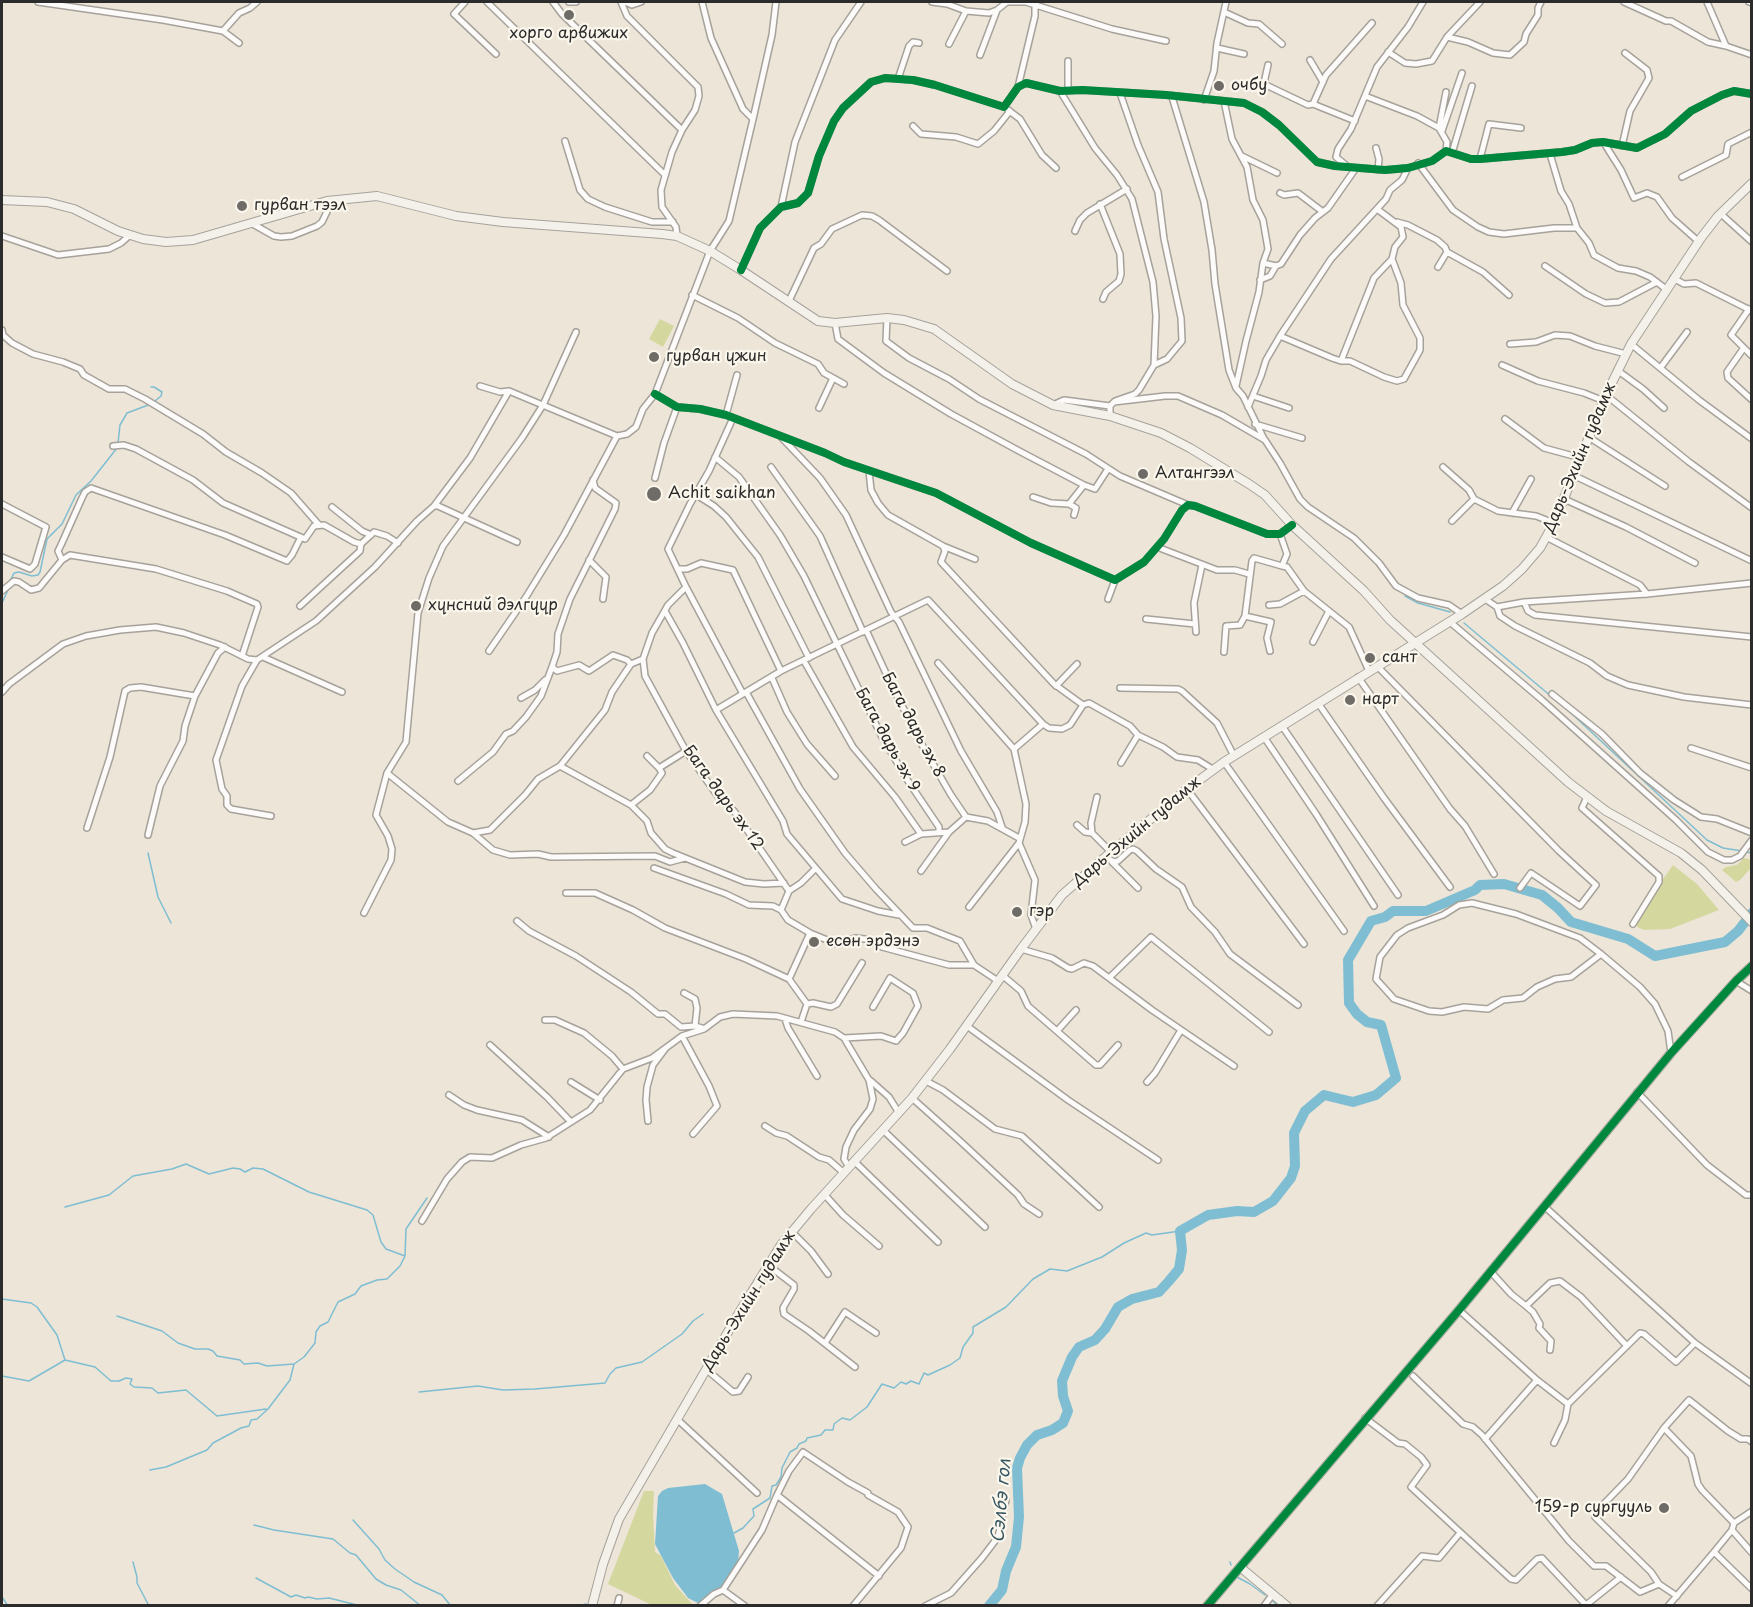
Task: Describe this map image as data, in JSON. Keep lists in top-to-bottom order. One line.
{"streets":{"main road":["Дарь-Эхийн гудамж"],"street":["Бага дарь эх 8","Бага дарь эх 9","Бага дарь эх 12"]},"water":["Сэлбэ гол"],"places":["хорго арвижих","очбу","гурван тээл","гурван үжин","Алтангээл","Achit saikhan","хүнсний дэлгүүр","сант","нарт","гэр","есөн эрдэнэ","159-р сургууль"]}
